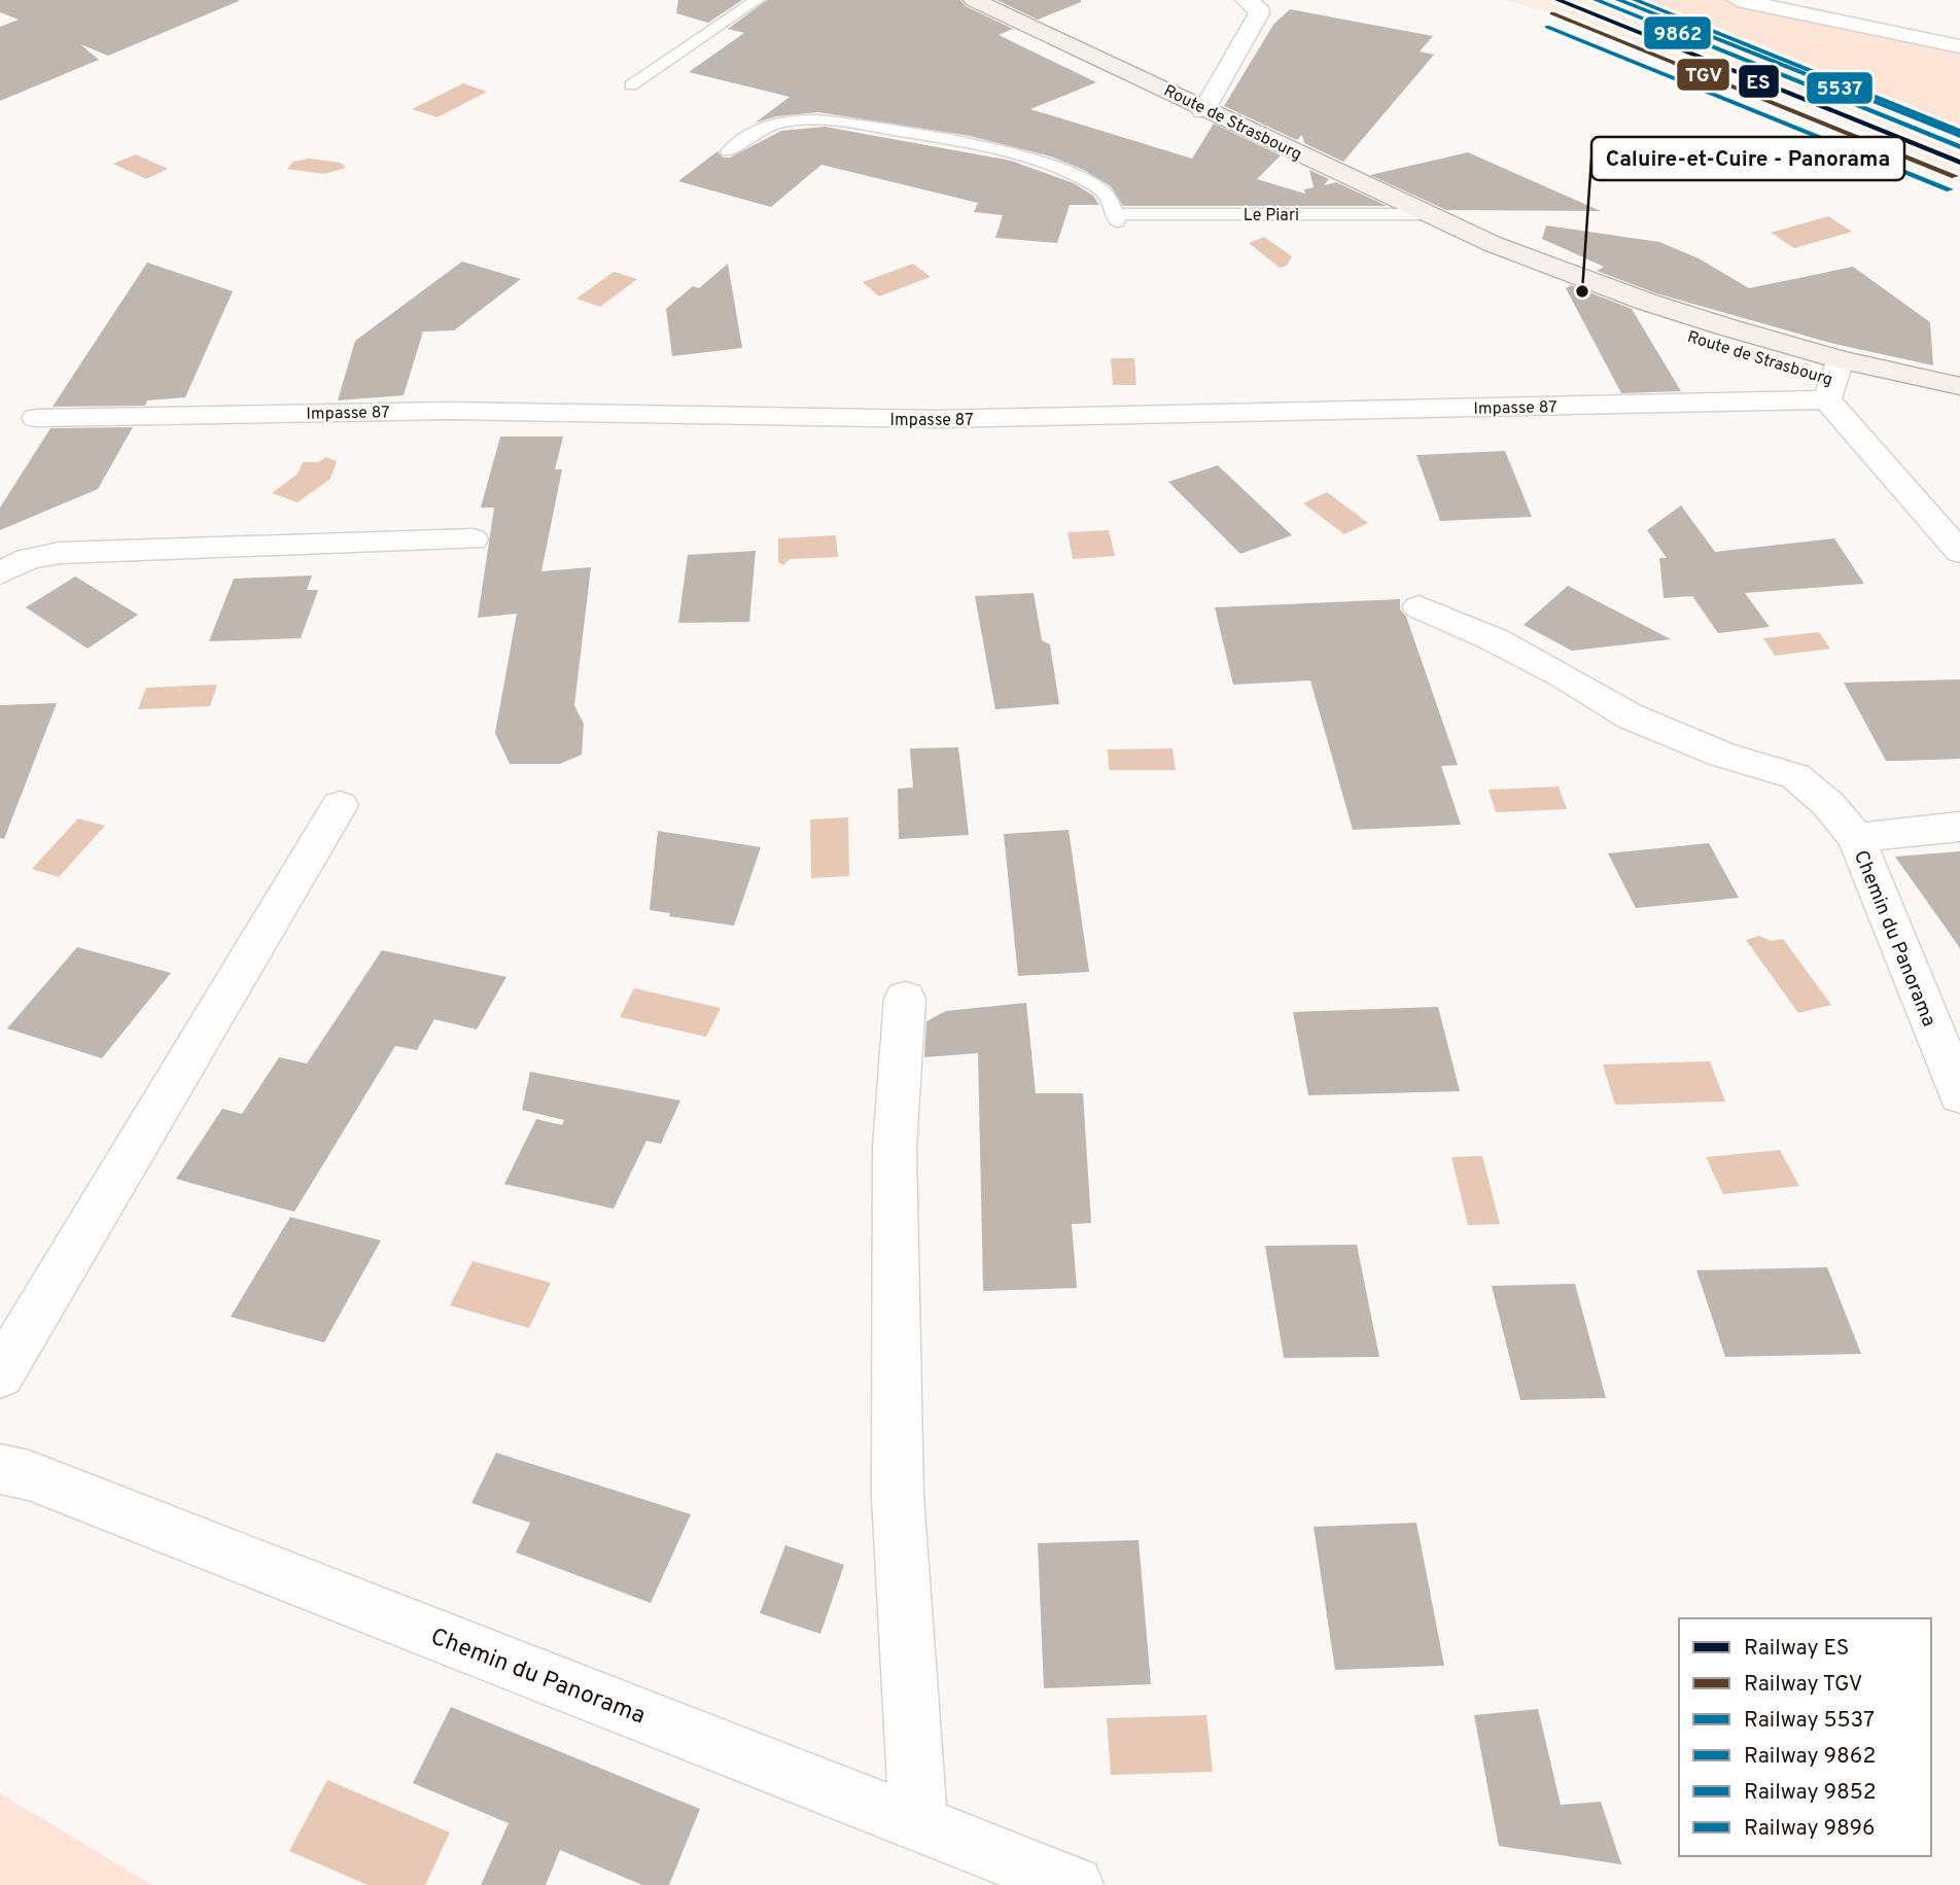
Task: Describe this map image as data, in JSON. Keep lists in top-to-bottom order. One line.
{"streets":{"main road":["Route de Strasbourg"],"street":["Impasse 87","Chemin du Panorama"],"lane":["Le Piari"]},"crossings":[["Route de Strasbourg","Le Piari"],["Route de Strasbourg","Impasse 87"]],"places":["Caluire-et-Cuire - Panorama"],"lines":["rail line ES","rail line 5537","rail line 9862","rail line 9896","rail line TGV","rail line 9852"],"legend":["Railway ES","Railway TGV","Railway 5537","Railway 9862","Railway 9852","Railway 9896"]}
